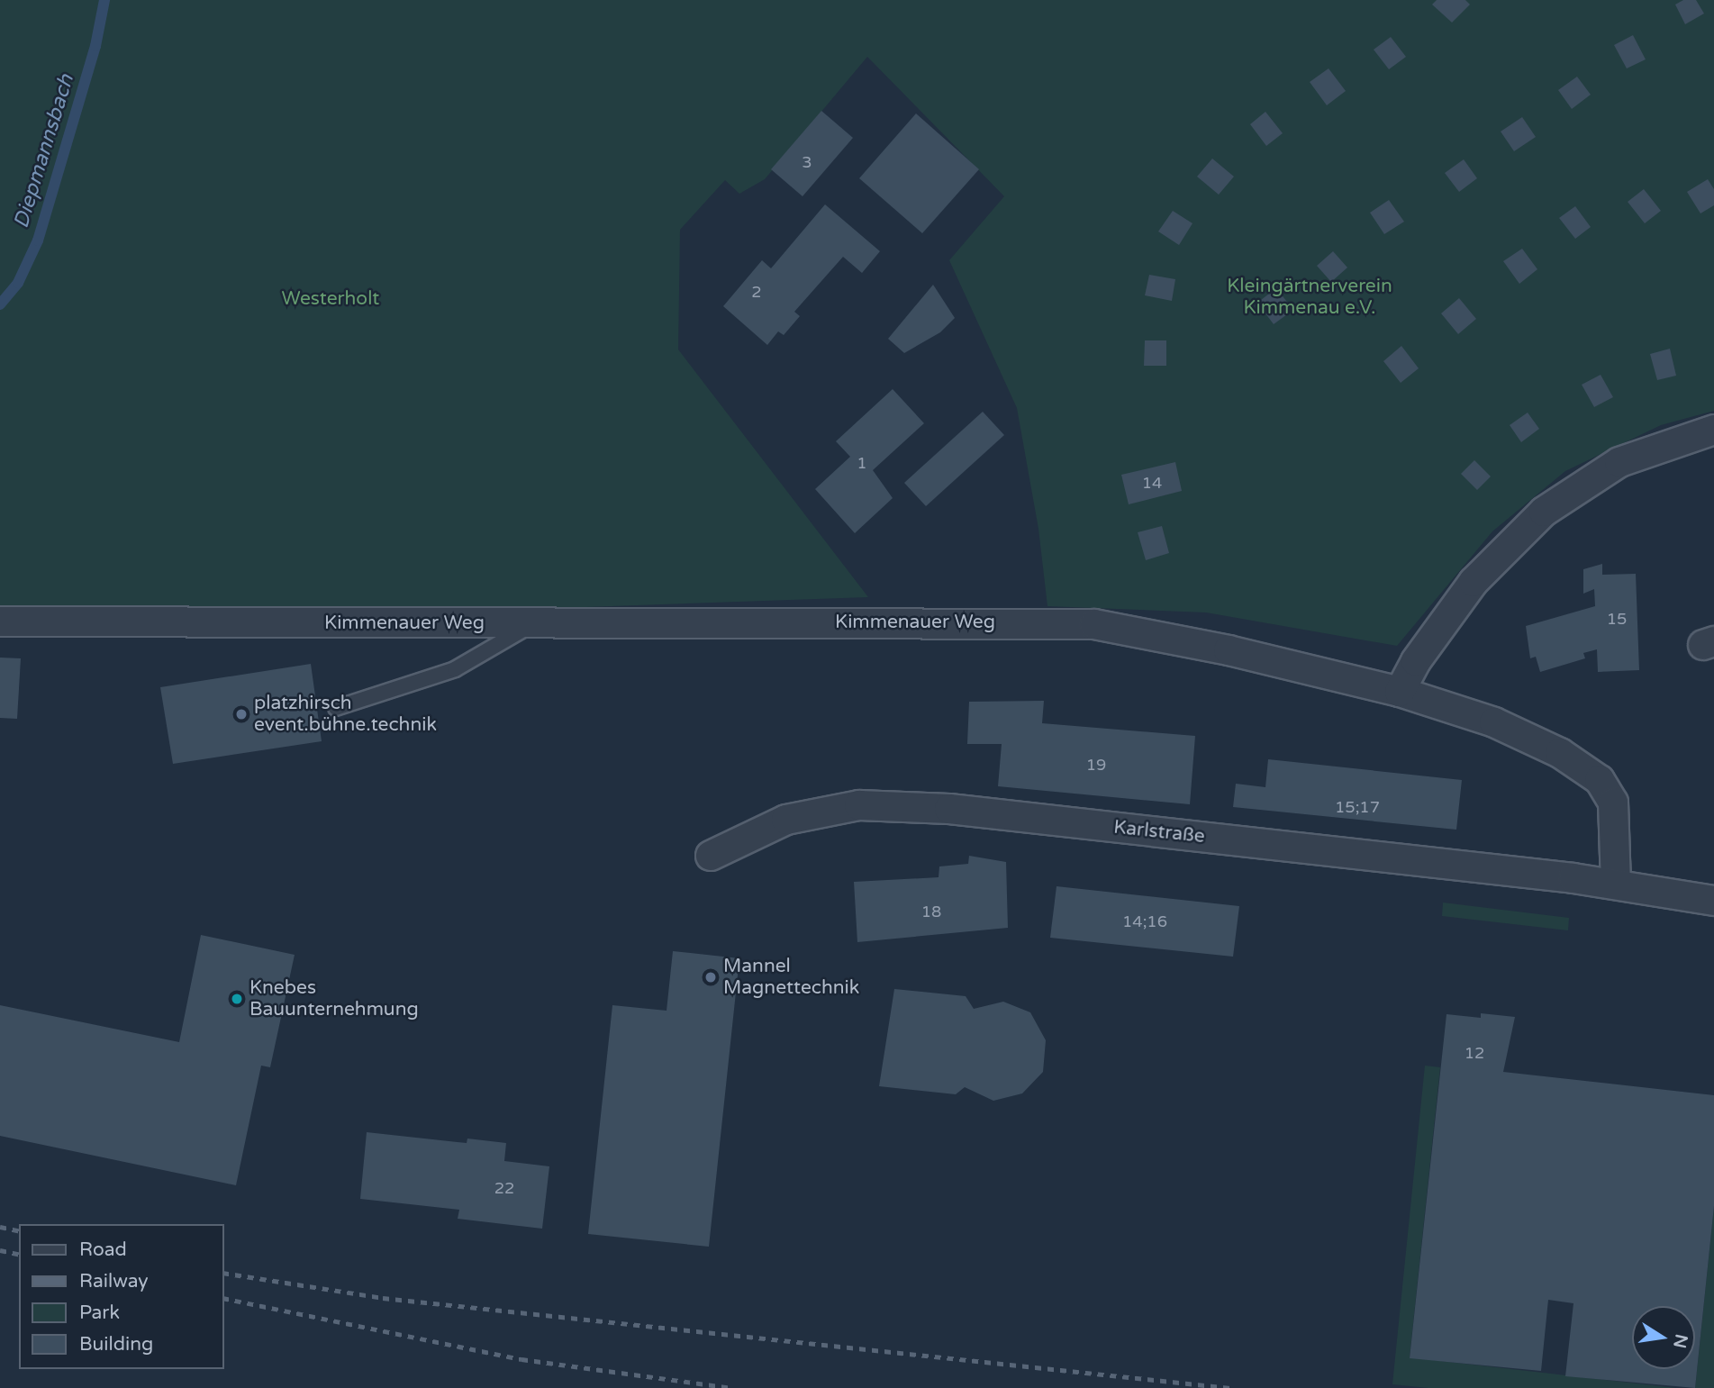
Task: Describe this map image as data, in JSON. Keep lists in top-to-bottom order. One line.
{"streets":{"street":["Kimmenauer Weg","Karlstraße"]},"water":["Diepmannsbach"],"parks":["Kleingärtnerverein Kimmenau e.V.","Westerholt"],"places":["platzhirsch event.bühne.technik","Mannel Magnettechnik","Knebes Bauunternehmung"],"house_numbers":["3","2","1","14","15","19","15;17","18","14;16","12","22"],"legend":["Road","Railway","Park","Building"],"north":"right"}
